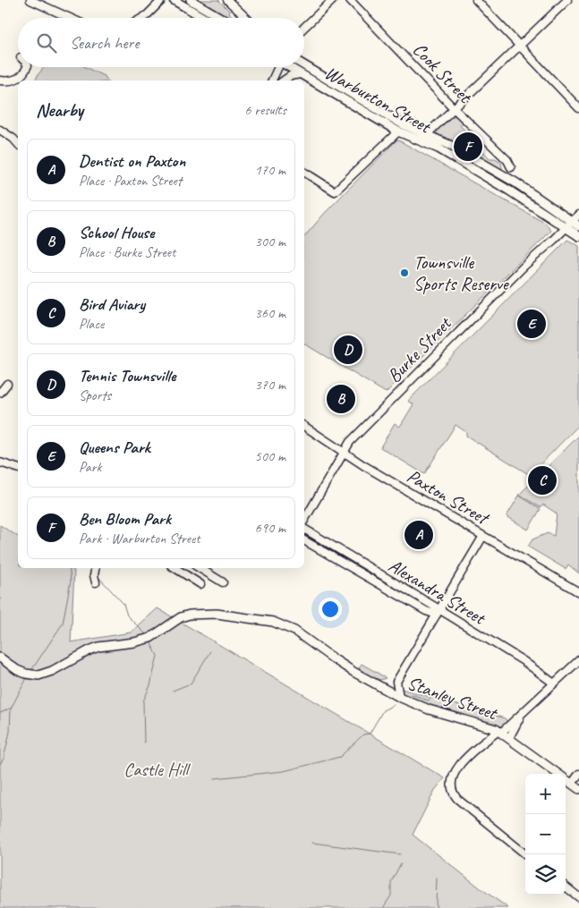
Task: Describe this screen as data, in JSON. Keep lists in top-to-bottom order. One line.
{"streets":{"main road":["Warburton Street","Stanley Street"],"street":["Cook Street","Burke Street","Paxton Street","Alexandra Street"]},"crossings":[["Warburton Street","Burke Street"],["Burke Street","Paxton Street"]],"parks":["Castle Hill"],"places":["Townsville Sports Reserve"],"page":{"search":"Search here","heading":["Nearby","6 results"],"pins":["F","E","D","B","C","A"],"list":[{"mark":"A","name":"Dentist on Paxton","note":"Place · Paxton Street","value":"170 m"},{"mark":"B","name":"School House","note":"Place · Burke Street","value":"300 m"},{"mark":"C","name":"Bird Aviary","note":"Place","value":"360 m"},{"mark":"D","name":"Tennis Townsville","note":"Sports","value":"370 m"},{"mark":"E","name":"Queens Park","note":"Park","value":"500 m"},{"mark":"F","name":"Ben Bloom Park","note":"Park · Warburton Street","value":"690 m"}],"map_buttons":["+","−"]}}
